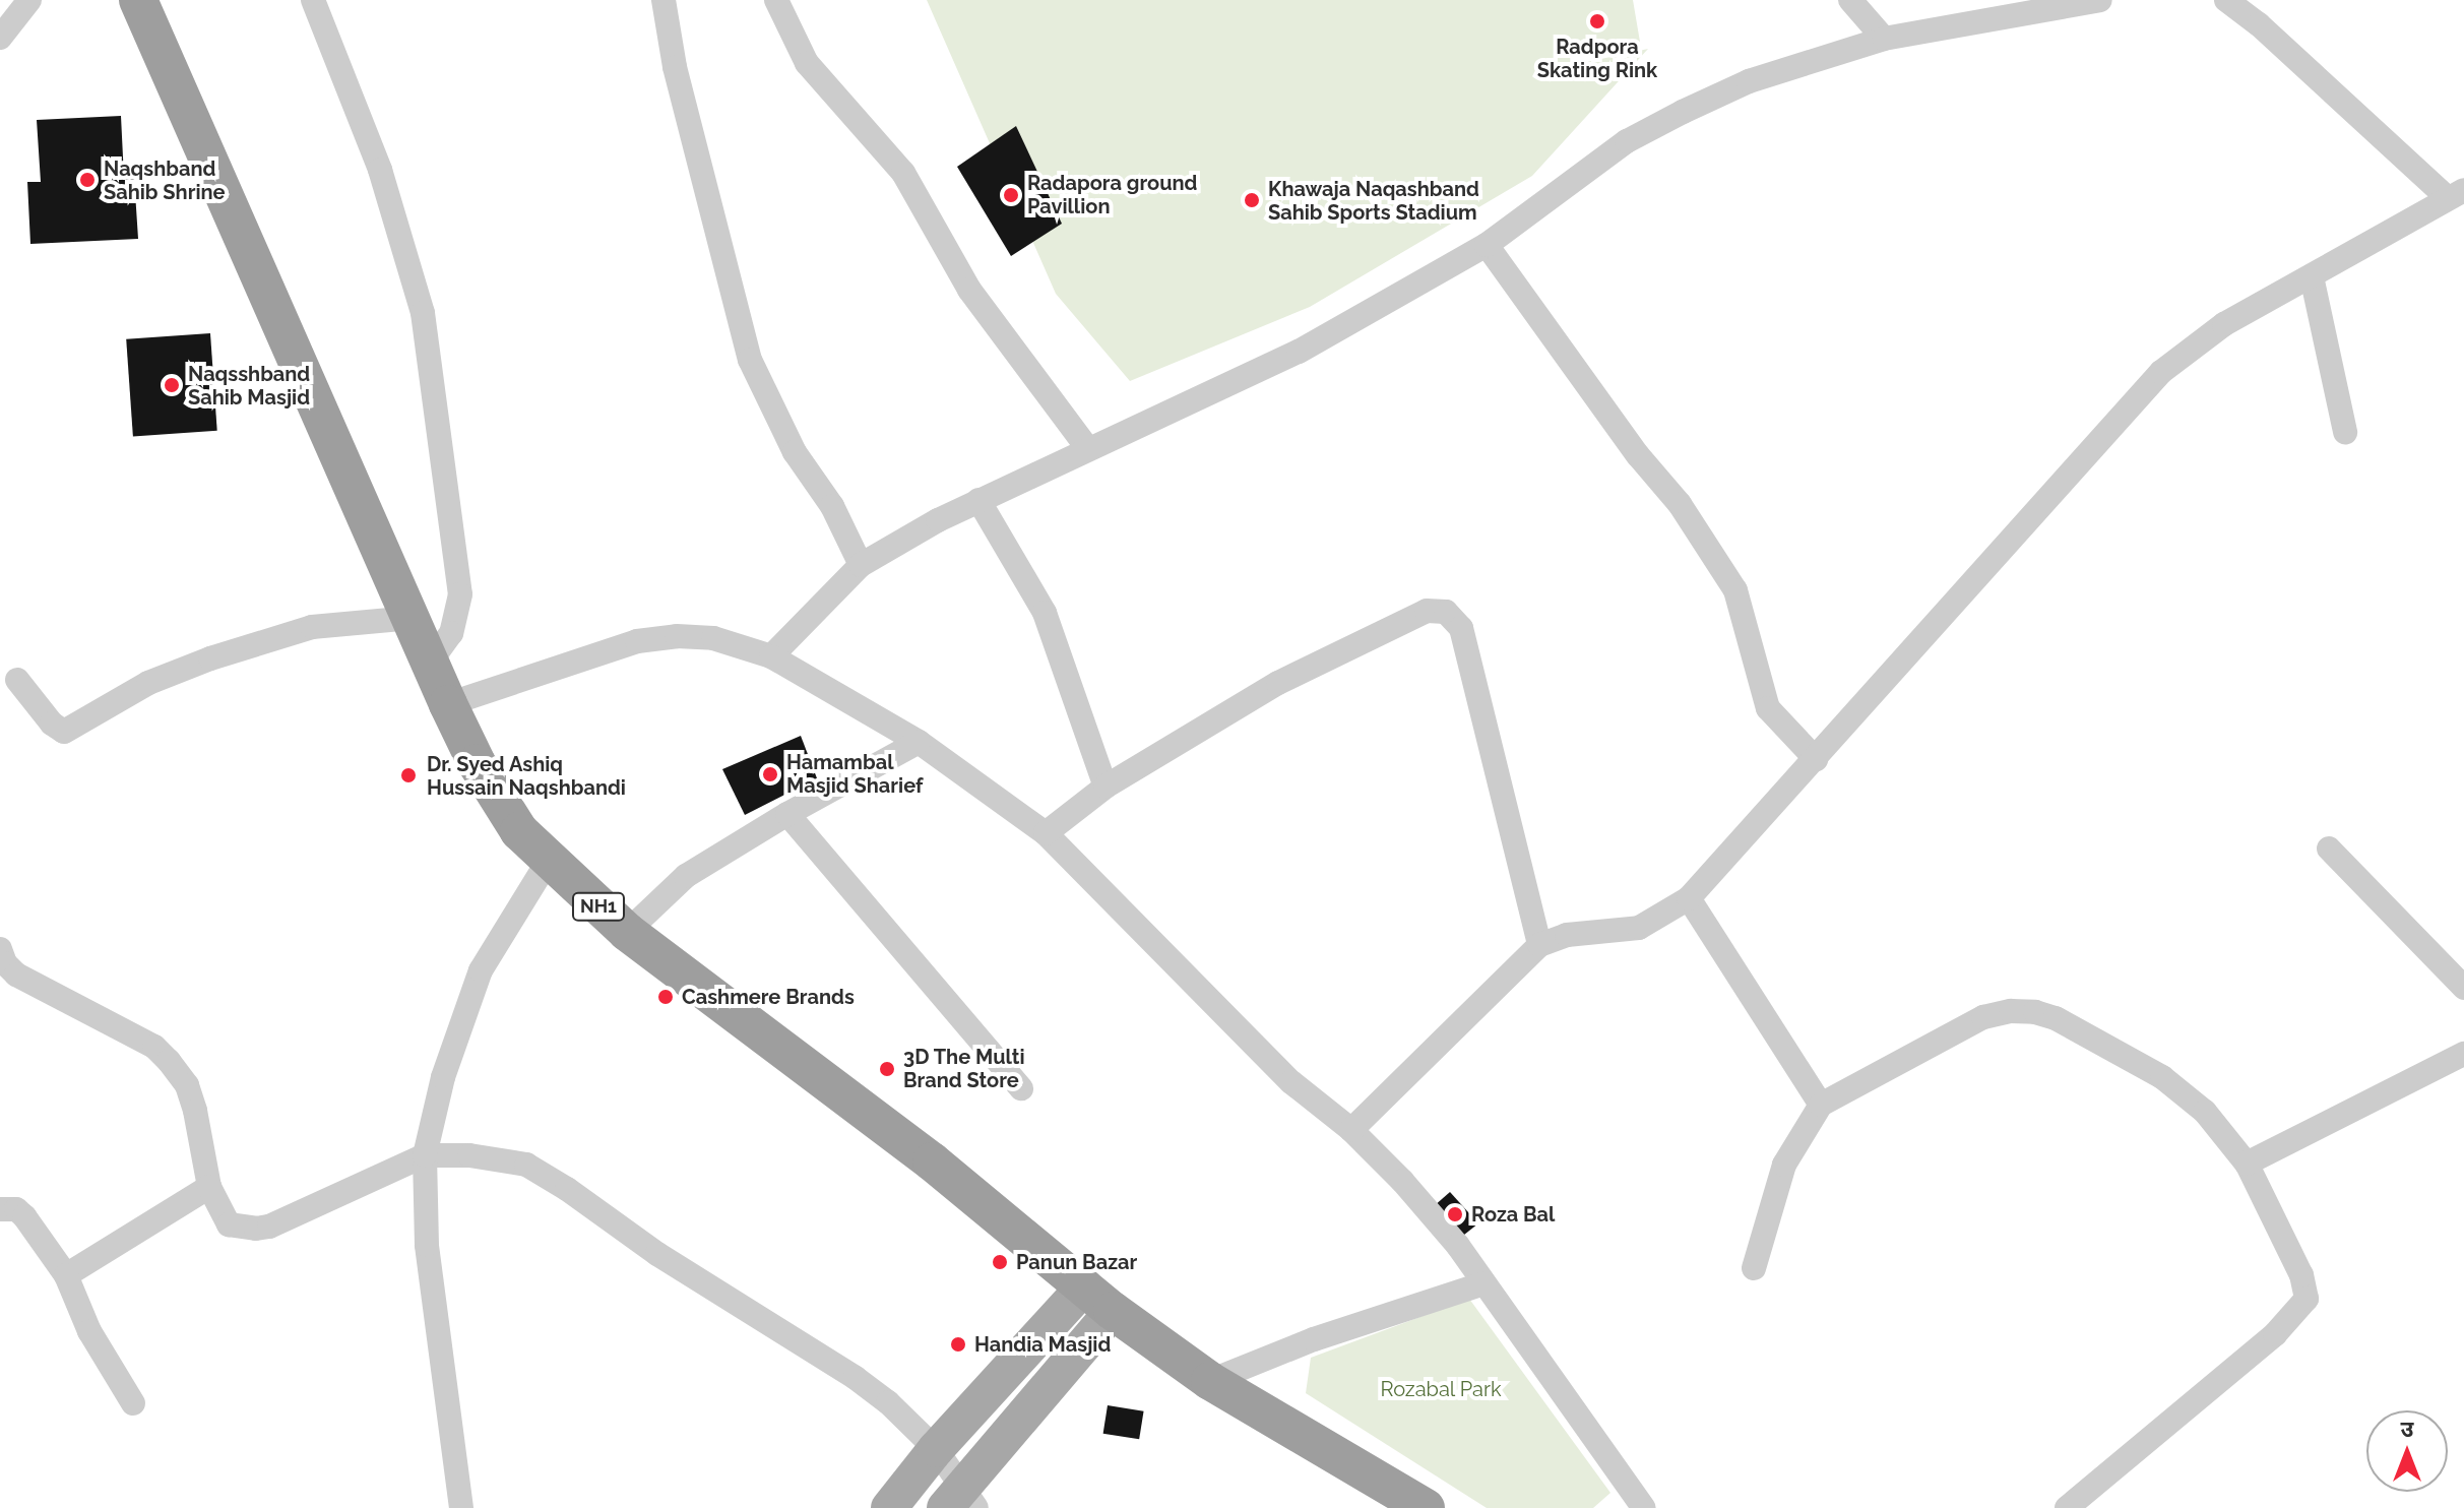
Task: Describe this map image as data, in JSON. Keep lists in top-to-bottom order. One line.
{"streets":{"highway":["NH1"]},"parks":["Rozabal Park"],"places":["Radpora Skating Rink","Naqshband Sahib Shrine","Radapora ground Pavillion","Khawaja Naqashband Sahib Sports Stadium","Naqsshband Sahib Masjid","Hamambal Masjid Sharief","Dr. Syed Ashiq Hussain Naqshbandi","Cashmere Brands","3D The Multi Brand Store","Roza Bal","Panun Bazar","Handia Masjid"],"north":"top"}
